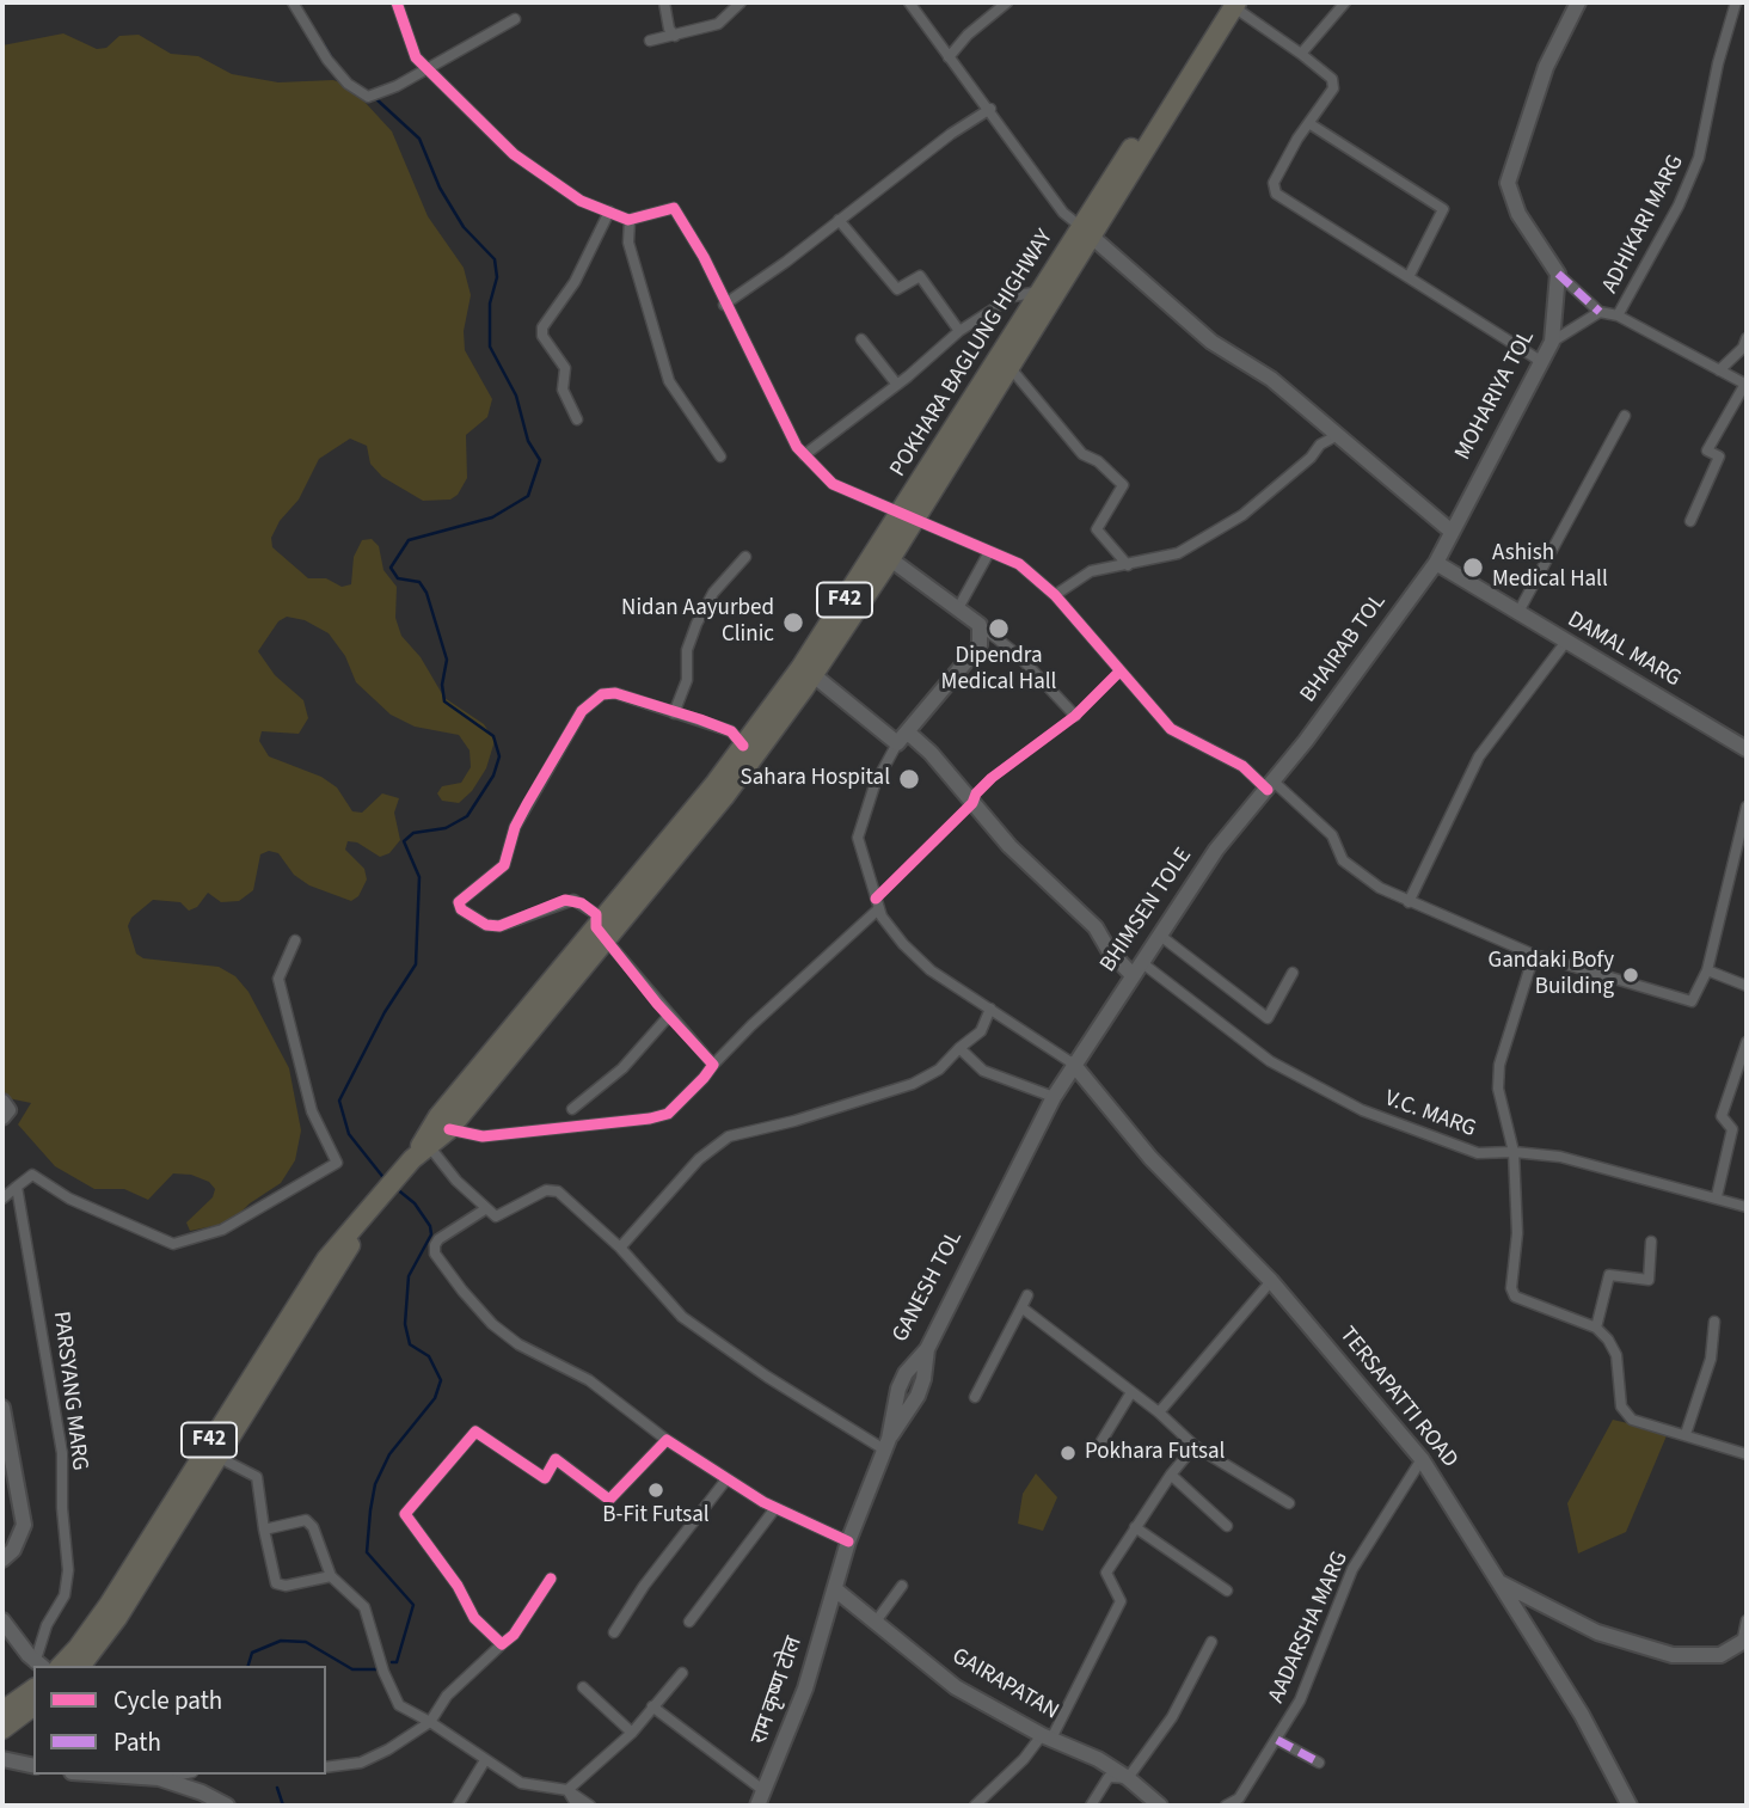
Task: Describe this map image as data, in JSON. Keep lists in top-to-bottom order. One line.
{"streets":{"highway":["POKHARA BAGLUNG HIGHWAY","F42"],"main road":["MOHARIYA TOL","BHAIRAB TOL","DAMAL MARG","BHIMSEN TOLE","GANESH TOL","TERSAPATTI ROAD","GAIRAPATAN","राम कृष्ण टोल"],"street":["ADHIKARI MARG","V.C. MARG","PARSYANG MARG","AADARSHA MARG"]},"crossings":[["POKHARA BAGLUNG HIGHWAY","F42"],["MOHARIYA TOL","BHAIRAB TOL"],["BHAIRAB TOL","DAMAL MARG"],["BHAIRAB TOL","BHIMSEN TOLE"],["BHIMSEN TOLE","V.C. MARG"],["BHIMSEN TOLE","GANESH TOL"],["BHIMSEN TOLE","TERSAPATTI ROAD"],["GANESH TOL","TERSAPATTI ROAD"],["TERSAPATTI ROAD","AADARSHA MARG"],["GAIRAPATAN","राम कृष्ण टोल"]],"places":["Ashish Medical Hall","Nidan Aayurbed Clinic","Dipendra Medical Hall","Sahara Hospital","Gandaki Bofy Building","Pokhara Futsal","B-Fit Futsal"],"legend":["Cycle path","Path"]}
